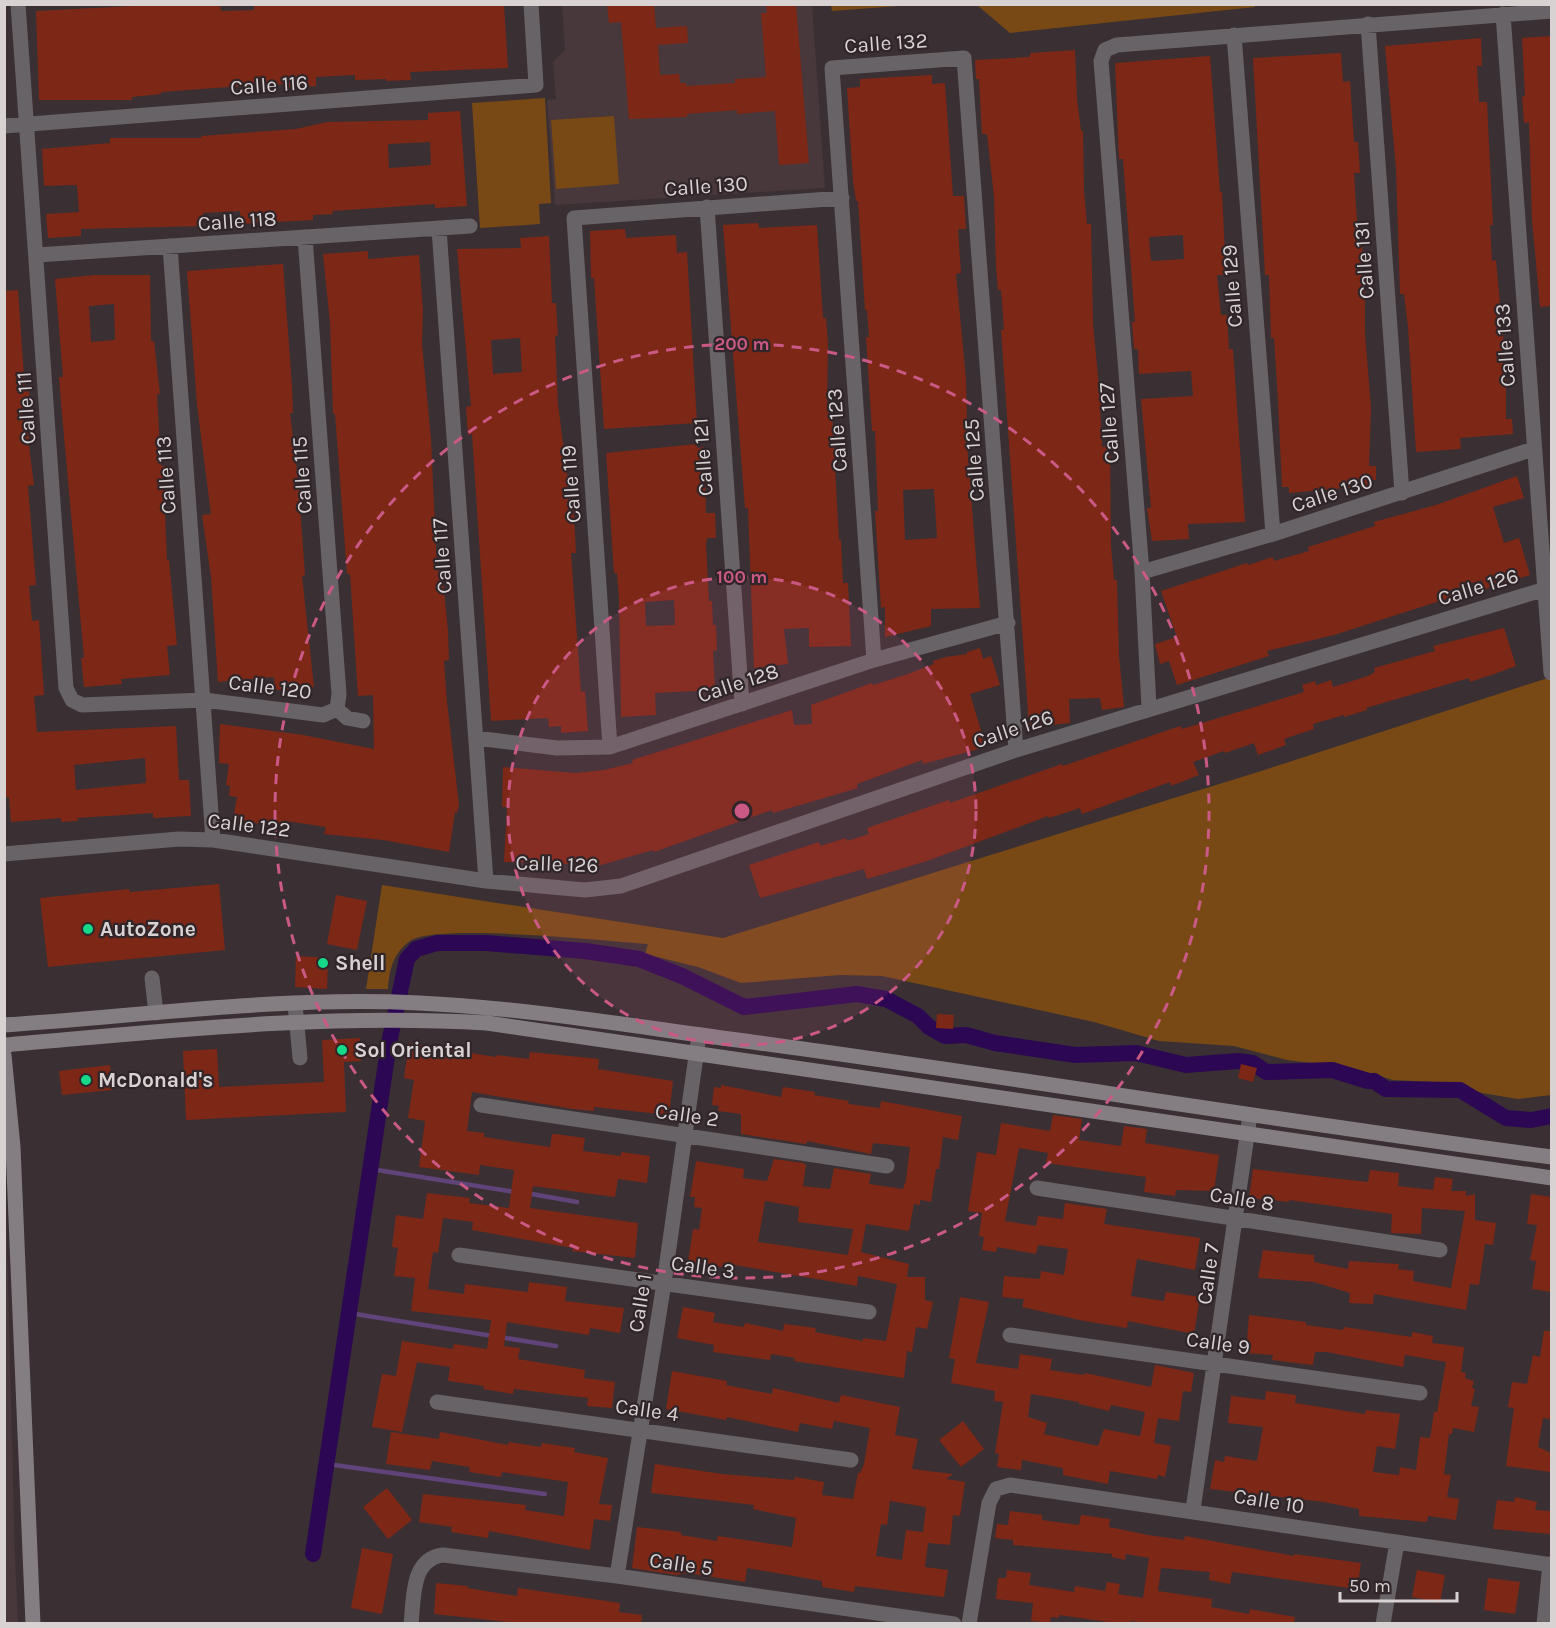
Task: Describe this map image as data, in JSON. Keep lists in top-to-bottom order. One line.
{"streets":{"street":["Calle 132","Calle 116","Calle 130","Calle 118","Calle 131","Calle 129","Calle 133","Calle 111","Calle 127","Calle 123","Calle 121","Calle 125","Calle 113","Calle 115","Calle 119","Calle 117","Calle 126","Calle 128","Calle 120","Calle 122","Calle 2","Calle 8","Calle 3","Calle 7","Calle 1","Calle 9","Calle 4","Calle 10","Calle 5"]},"crossings":[["Calle 132","Calle 130"],["Calle 132","Calle 123"],["Calle 132","Calle 125"],["Calle 116","Calle 111"],["Calle 130","Calle 131"],["Calle 130","Calle 129"],["Calle 130","Calle 133"],["Calle 130","Calle 127"],["Calle 130","Calle 123"],["Calle 130","Calle 121"],["Calle 130","Calle 119"],["Calle 118","Calle 111"],["Calle 118","Calle 113"],["Calle 118","Calle 115"],["Calle 118","Calle 117"],["Calle 129","Calle 127"],["Calle 133","Calle 126"],["Calle 111","Calle 120"],["Calle 127","Calle 126"],["Calle 123","Calle 128"],["Calle 121","Calle 128"],["Calle 125","Calle 126"],["Calle 125","Calle 128"],["Calle 113","Calle 120"],["Calle 113","Calle 122"],["Calle 115","Calle 120"],["Calle 119","Calle 128"],["Calle 117","Calle 126"],["Calle 117","Calle 128"],["Calle 117","Calle 122"],["Calle 126","Calle 122"],["Calle 2","Calle 1"],["Calle 8","Calle 7"],["Calle 3","Calle 1"],["Calle 7","Calle 9"],["Calle 7","Calle 10"],["Calle 1","Calle 4"],["Calle 1","Calle 5"]],"places":["AutoZone","Shell","Sol Oriental","McDonald's"],"scale_bar":"50 m","rings":["200 m","100 m"]}
